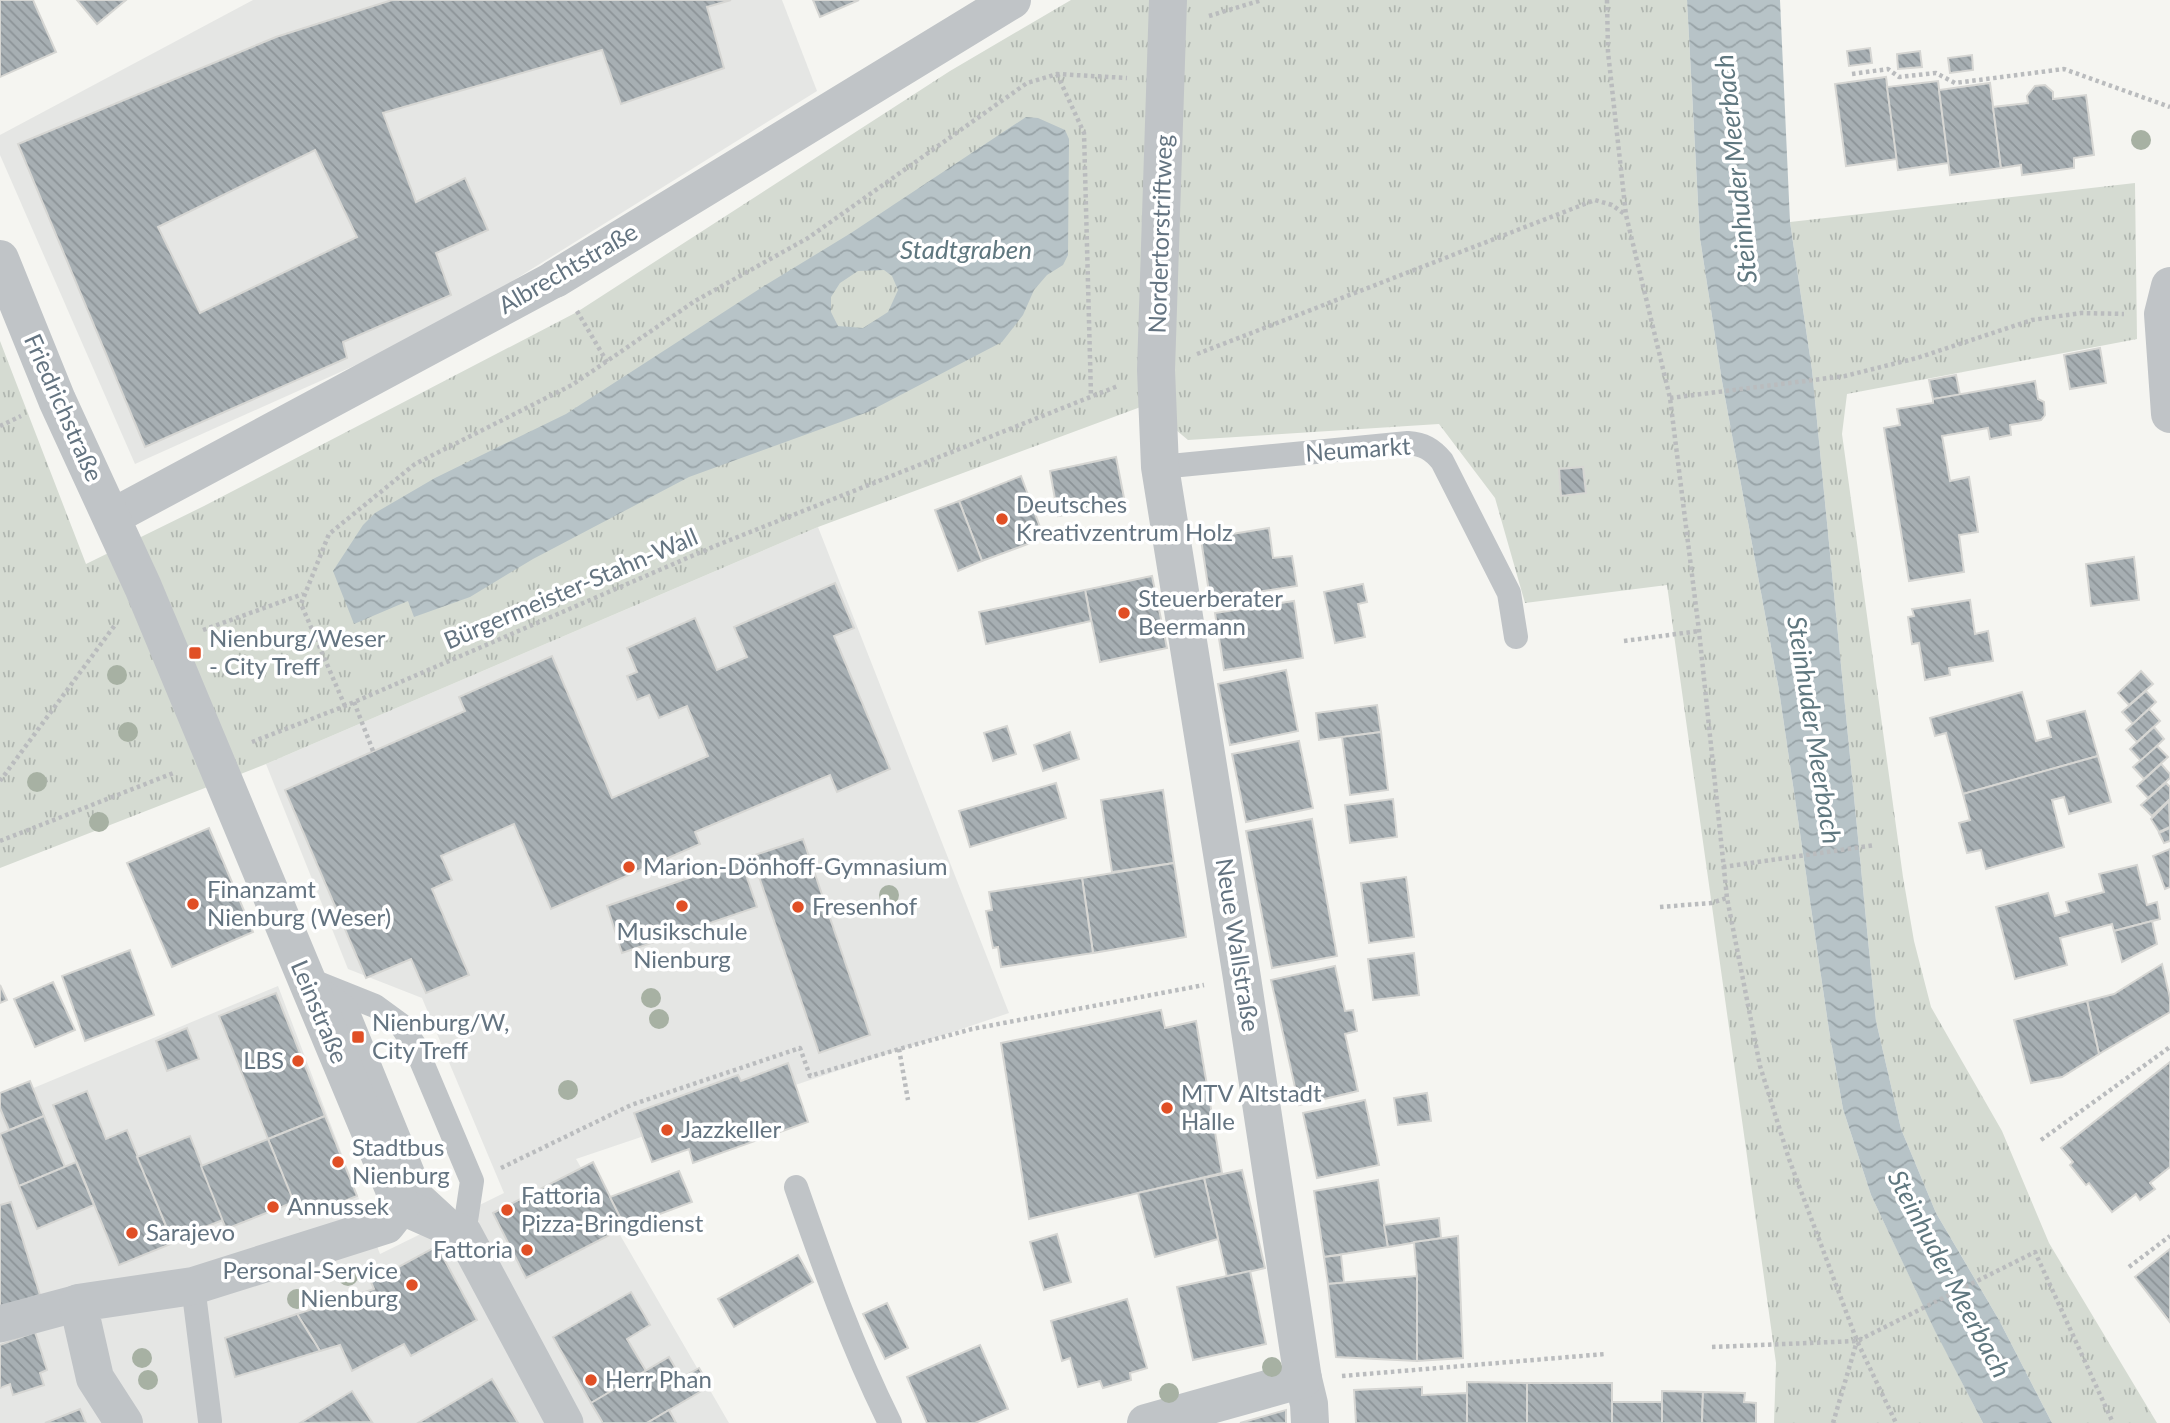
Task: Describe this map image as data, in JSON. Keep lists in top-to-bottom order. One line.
{"streets":{"street":["Nordertorstriftweg","Albrechtstraße","Friedrichstraße","Neue Wallstraße","Leinstraße"],"lane":["Neumarkt"],"path":["Bürgermeister-Stahn-Wall"]},"crossings":[["Nordertorstriftweg","Neumarkt"],["Nordertorstriftweg","Bürgermeister-Stahn-Wall"],["Nordertorstriftweg","Neue Wallstraße"],["Albrechtstraße","Friedrichstraße"],["Albrechtstraße","Leinstraße"],["Friedrichstraße","Leinstraße"],["Neumarkt","Neue Wallstraße"],["Bürgermeister-Stahn-Wall","Leinstraße"]],"water":["Steinhuder Meerbach","Stadtgraben"],"places":{"other":["Deutsches Kreativzentrum Holz","Steuerberater Beermann","Marion-Dönhoff-Gymnasium","Finanzamt Nienburg (Weser)","Musikschule Nienburg","Fresenhof","LBS","MTV Altstadt Halle","Jazzkeller","Stadtbus Nienburg","Annussek","Fattoria Pizza-Bringdienst","Sarajevo","Fattoria","Personal-Service Nienburg","Herr Phan"],"transit":["Nienburg/Weser - City Treff","Nienburg/W, City Treff"]}}
